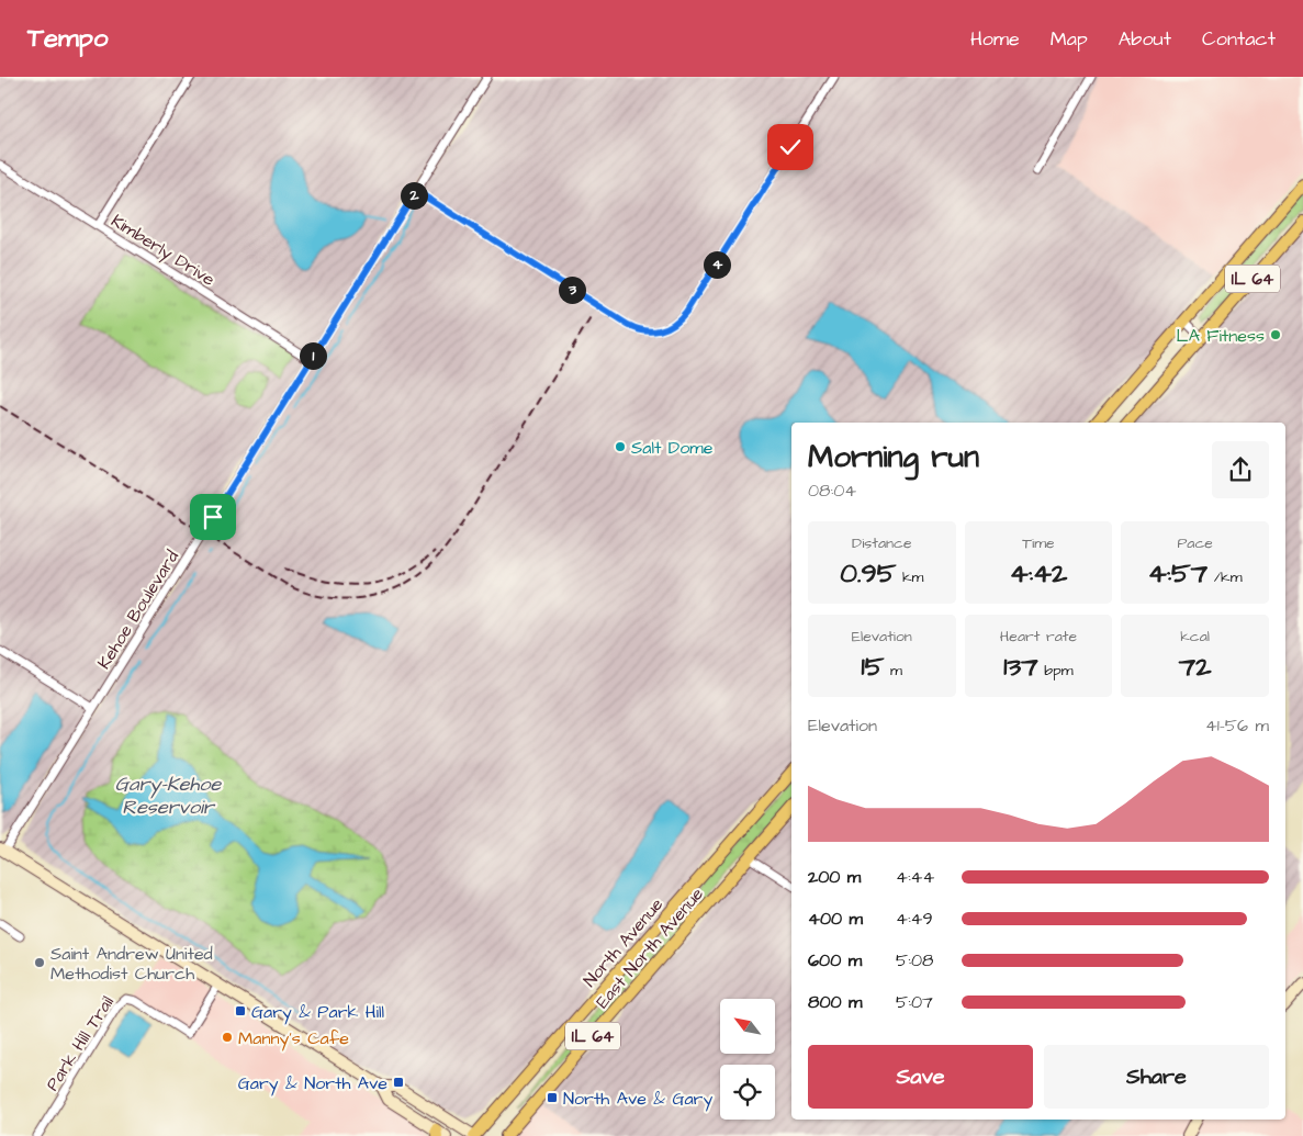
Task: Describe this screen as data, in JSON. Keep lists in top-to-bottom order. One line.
{"streets":{"main road":["IL 64","North Avenue","East North Avenue"],"street":["Kimberly Drive","Kehoe Boulevard","Park Hill Trail"]},"crossings":[["Kimberly Drive","Kehoe Boulevard"]],"water":["Gary-Kehoe Reservoir"],"places":{"other":["LA Fitness","Salt Dome","Saint Andrew United Methodist Church","Manny's Cafe"],"transit":["Gary & Park Hill","Gary & North Ave","North Ave & Gary"]},"north":"top left","page":{"header":"Tempo","nav":["Home","Map","About","Contact"],"pins":["2","4","3","1"],"heading":["Morning run","08:04"],"stats":[["Distance","0.95 km"],["Time","4:42"],["Pace","4:57 /km"],["Elevation","15 m"],["Heart rate","137 bpm"],["kcal","72"]],"chart":["Elevation","41–56 m"],"list":[{"name":"200 m","note":"4:44"},{"name":"400 m","note":"4:49"},{"name":"600 m","note":"5:08"},{"name":"800 m","note":"5:07"}],"buttons":["Save","Share"]}}
